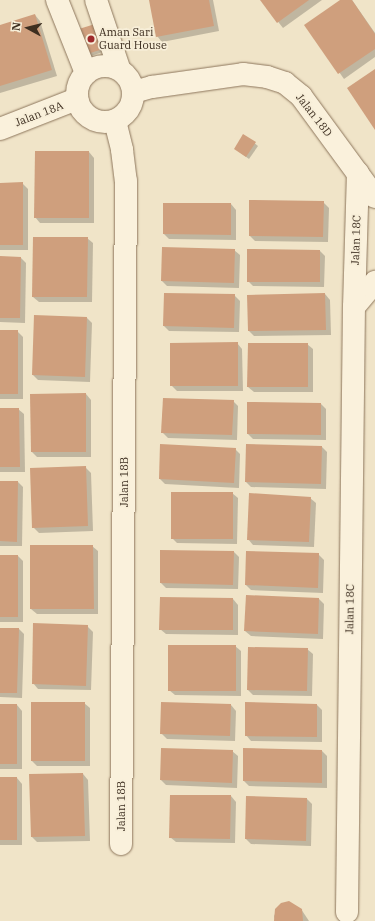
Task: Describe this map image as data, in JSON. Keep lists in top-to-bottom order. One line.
{"streets":{"street":["Jalan 18A","Jalan 18D","Jalan 18C","Jalan 18B"]},"crossings":[["Jalan 18A","Jalan 18D"],["Jalan 18A","Jalan 18B"],["Jalan 18D","Jalan 18C"],["Jalan 18D","Jalan 18B"]],"places":["Aman Sari Guard House"],"north":"left"}
